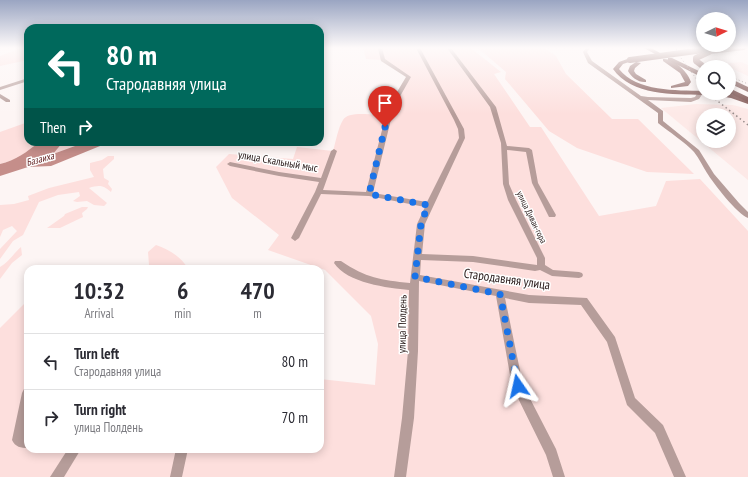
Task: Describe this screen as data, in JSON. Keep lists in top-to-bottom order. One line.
{"streets":{"street":["улица Скальный мыс","улица Диван-гора","Стародавняя улица","улица Полдень"]},"crossings":[["Стародавняя улица","улица Полдень"]],"water":["Базаиха"],"north":"right","page":{"turn":["80 m","Стародавняя улица"],"then":"Then","eta":["10:32","Arrival","6","min","470","m"],"list":[{"name":"Turn left","note":"Стародавняя улица","value":"80 m"},{"name":"Turn right","note":"улица Полдень","value":"70 m"}]}}
